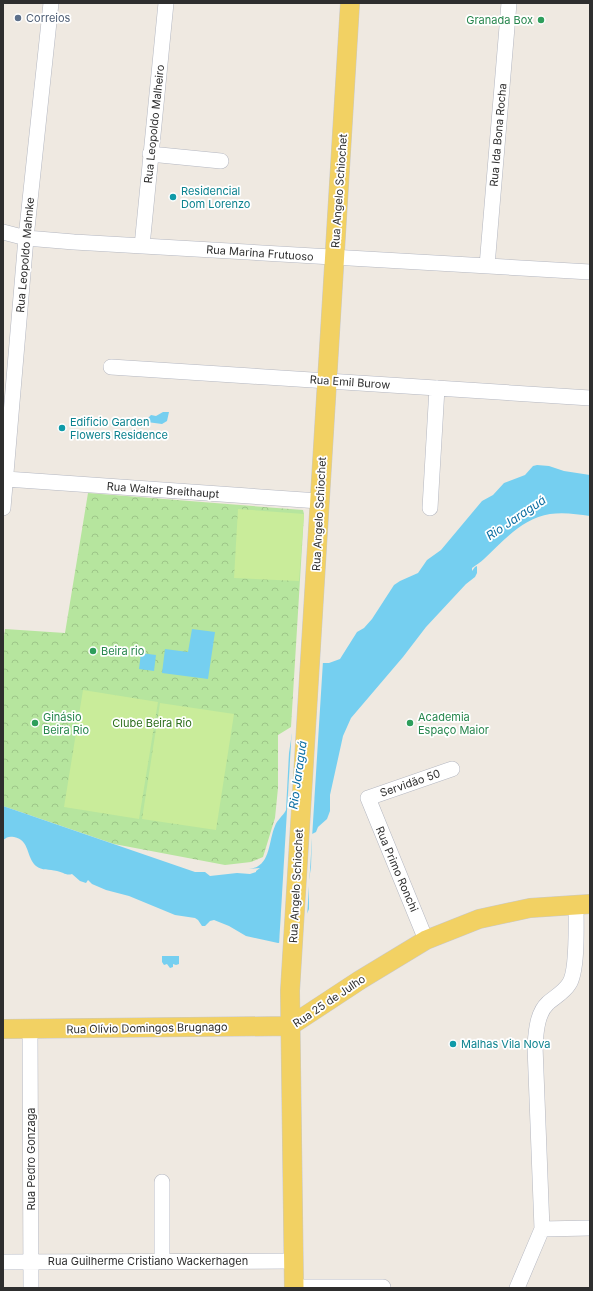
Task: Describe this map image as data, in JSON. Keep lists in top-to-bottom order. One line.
{"streets":{"main road":["Rua Angelo Schiochet","Rua 25 de Julho","Rua Olívio Domingos Brugnago"],"street":["Rua Leopoldo Malheiro","Rua Ida Bona Rocha","Rua Marina Frutuoso","Rua Leopoldo Mahnke","Rua Emil Burow","Rua Walter Breithaupt","Servidão 50","Rua Primo Ronchi","Rua Pedro Gonzaga","Rua Guilherme Cristiano Wackerhagen"]},"crossings":[["Rua Leopoldo Malheiro","Rua Marina Frutuoso"],["Rua Ida Bona Rocha","Rua Marina Frutuoso"],["Rua Angelo Schiochet","Rua Marina Frutuoso"],["Rua Angelo Schiochet","Rua Emil Burow"],["Rua Angelo Schiochet","Rua Walter Breithaupt"],["Rua Angelo Schiochet","Rua 25 de Julho"],["Rua Angelo Schiochet","Rua Olívio Domingos Brugnago"],["Rua Marina Frutuoso","Rua Leopoldo Mahnke"],["Rua Leopoldo Mahnke","Rua Walter Breithaupt"],["Servidão 50","Rua Primo Ronchi"],["Rua Primo Ronchi","Rua 25 de Julho"],["Rua 25 de Julho","Rua Olívio Domingos Brugnago"],["Rua 25 de Julho","Rua Guilherme Cristiano Wackerhagen"],["Rua Olívio Domingos Brugnago","Rua Pedro Gonzaga"],["Rua Pedro Gonzaga","Rua Guilherme Cristiano Wackerhagen"]],"water":["Rio Jaraguá"],"parks":["Clube Beira Rio"],"places":["Correios","Granada Box","Residencial Dom Lorenzo","Edificio Garden Flowers Residence","Beira rio","Ginásio Beira Rio","Academia Espaço Maior","Malhas Vila Nova"]}
